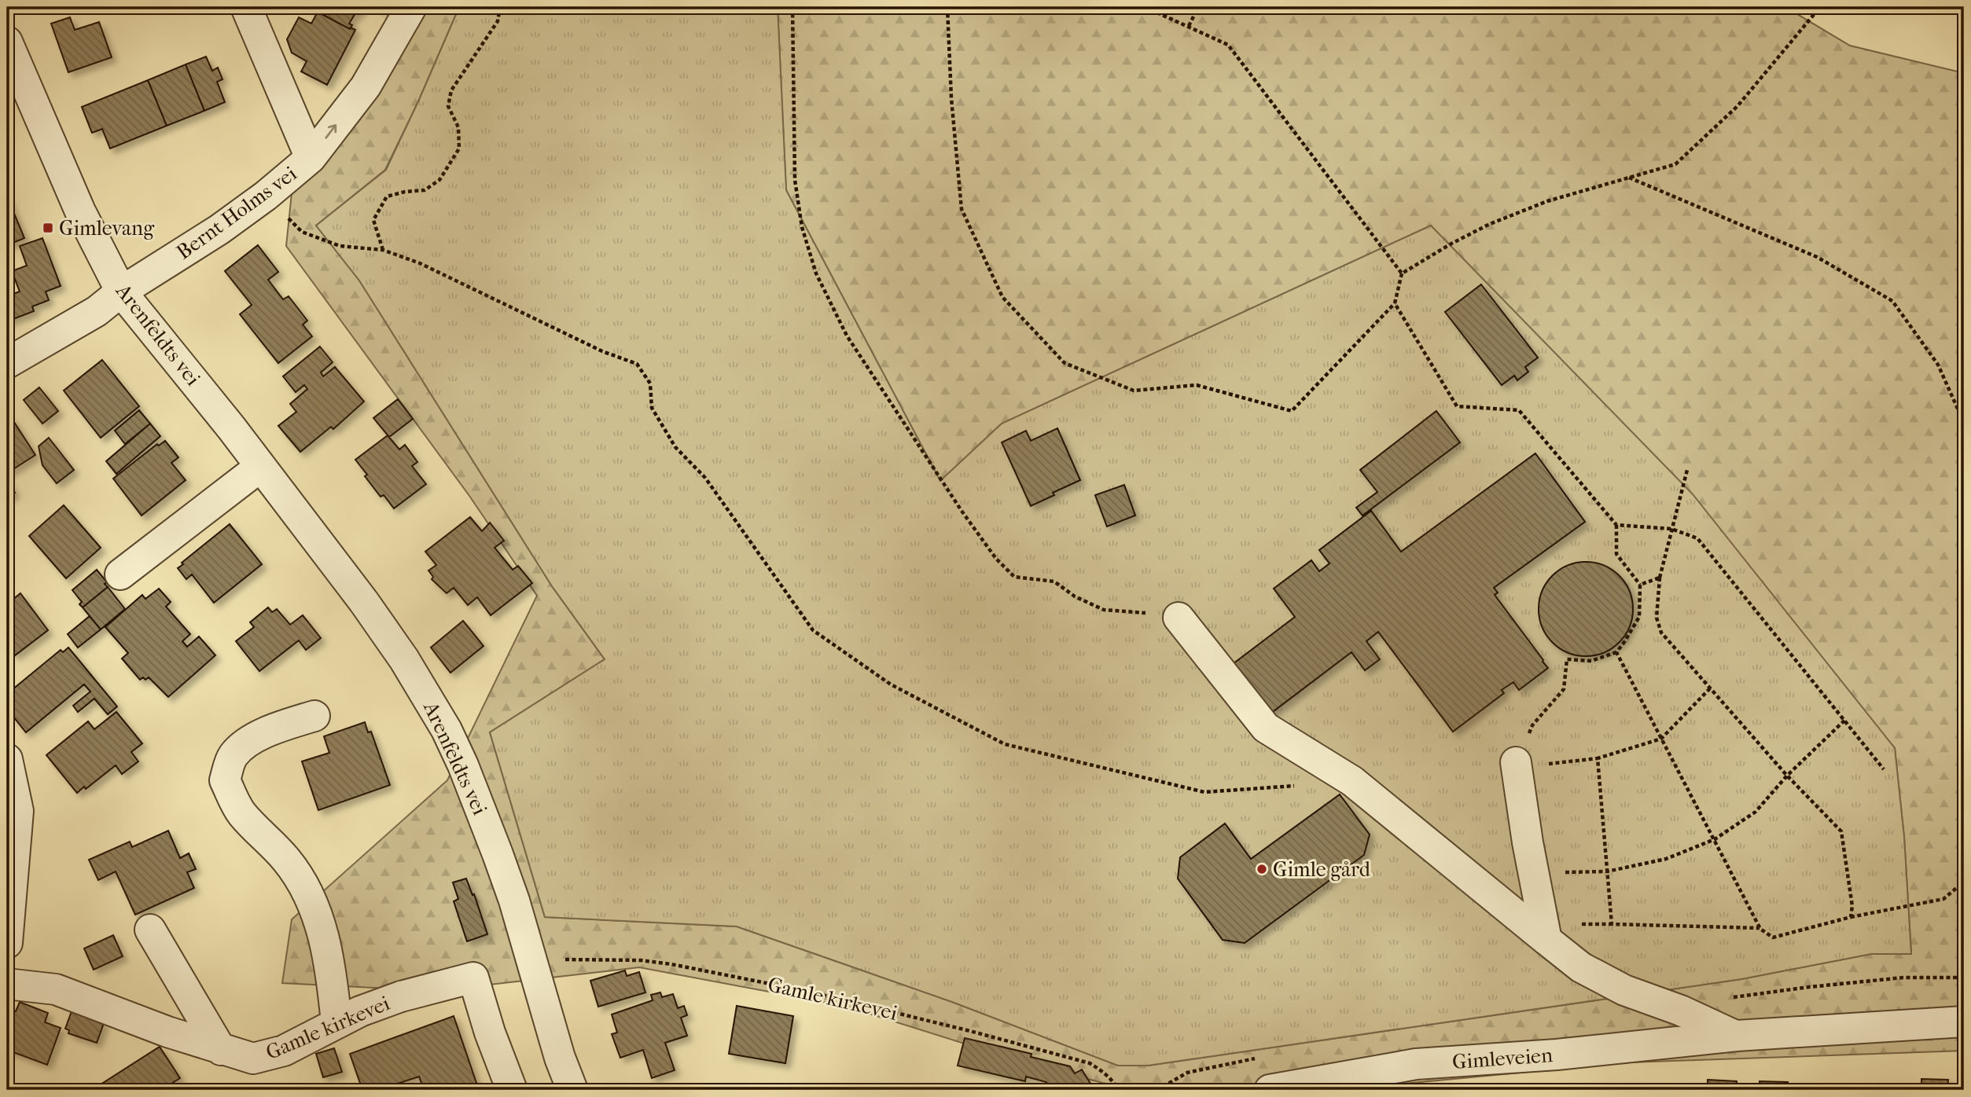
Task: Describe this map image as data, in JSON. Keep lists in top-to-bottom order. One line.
{"streets":{"street":["Bernt Holms vei","Arenfeldts vei","Gamle kirkevei","Gimleveien"]},"crossings":[["Bernt Holms vei","Arenfeldts vei"],["Arenfeldts vei","Gamle kirkevei"]],"places":{"transit":["Gimlevang"],"other":["Gimle gård"]}}
